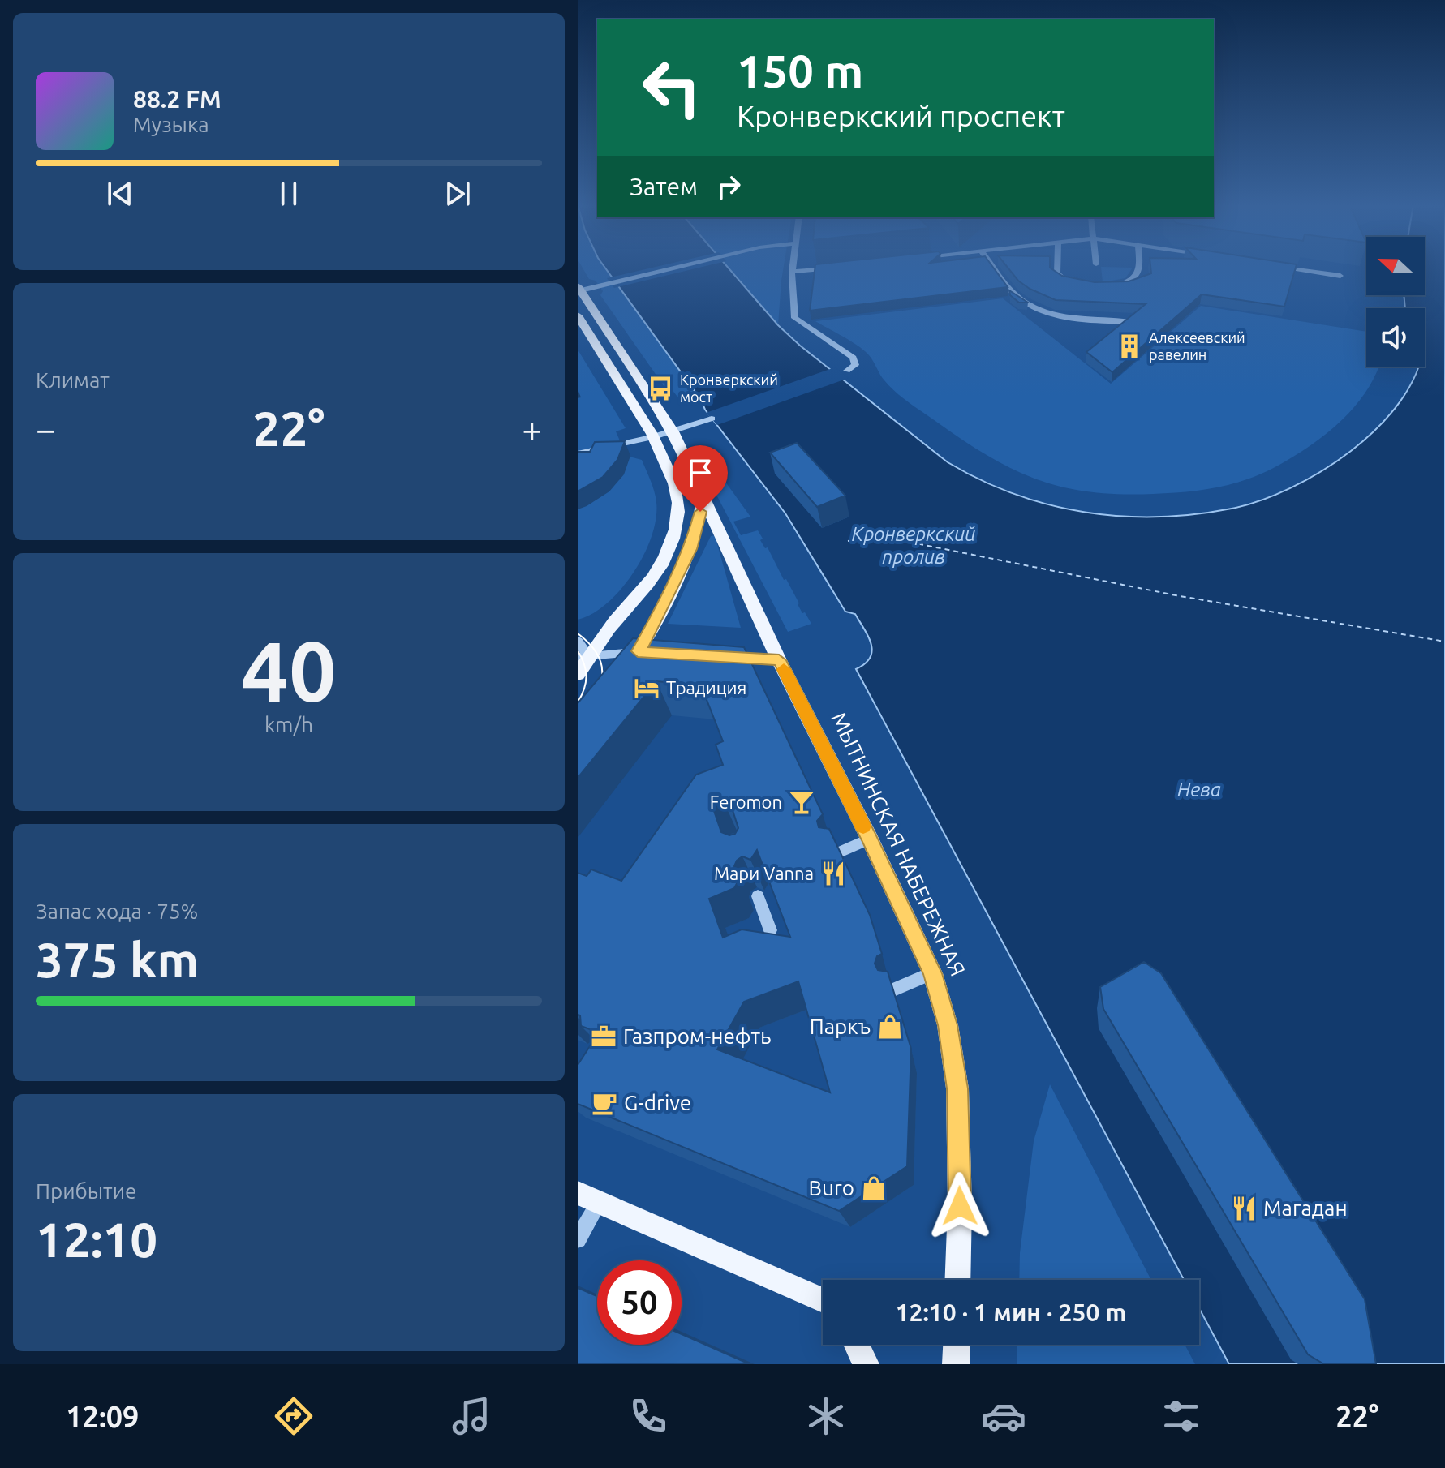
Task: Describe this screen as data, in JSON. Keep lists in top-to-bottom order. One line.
{"streets":{"main road":["МЫТНИНСКАЯ НАБЕРЕЖНАЯ"]},"water":["Кронверкский пролив","Нева"],"places":{"building":["Алексеевский равелин"],"bus stop":["Кронверкский мост"],"hotel":["Традиция"],"bar":["Feromon"],"restaurant":["Мари Vаnnа","Магадан"],"shop":["Паркъ","Buro"],"office":["Газпром-нефть"],"cafe":["G-drive"]},"north":"left","page":{"turn":["150 m","Кронверкский проспект"],"song":["88.2 FM","Музыка"],"then":"Затем","tile":["Климат",["40","km/h"],["Запас хода · 75%","375 km"],["Прибытие","12:10"]],"heat":["−","22°","+"],"limit":"50","trip":"12:10 · 1 мин · 250 m","tabs":["12:09","22°"]}}
